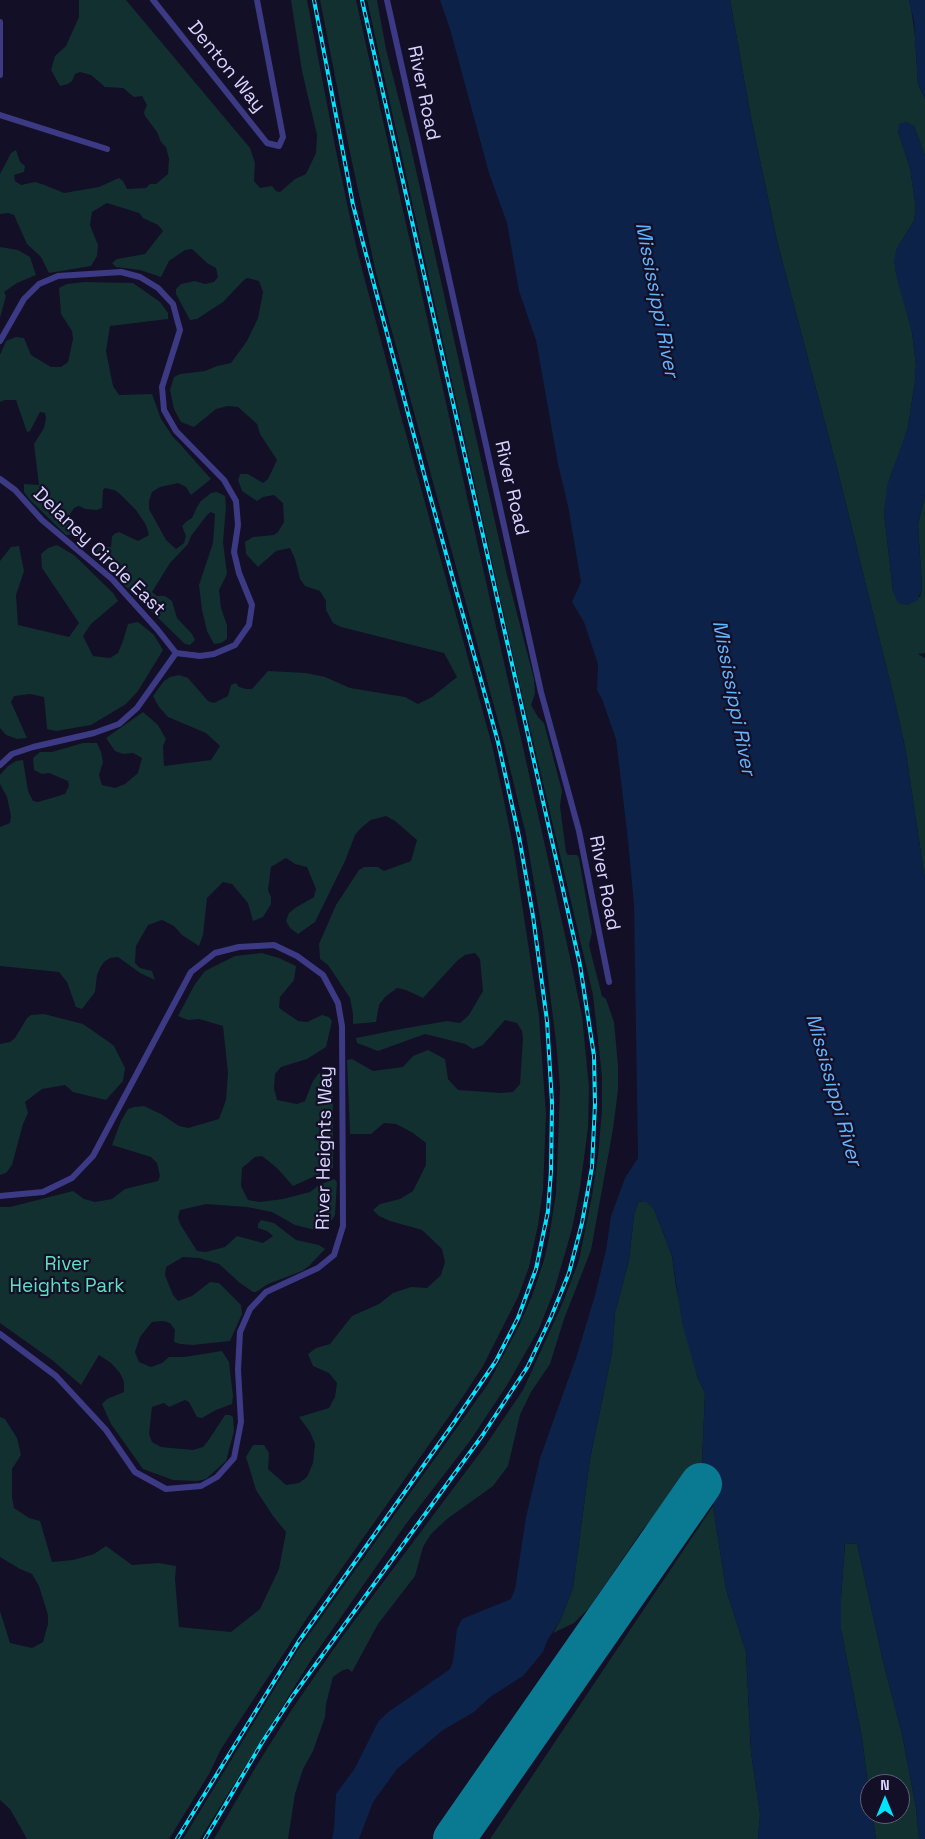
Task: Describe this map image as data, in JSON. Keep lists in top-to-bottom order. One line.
{"streets":{"street":["Denton Way","River Road","Delaney Circle East","River Heights Way"]},"water":["Mississippi River"],"parks":["River Heights Park"],"north":"top"}
